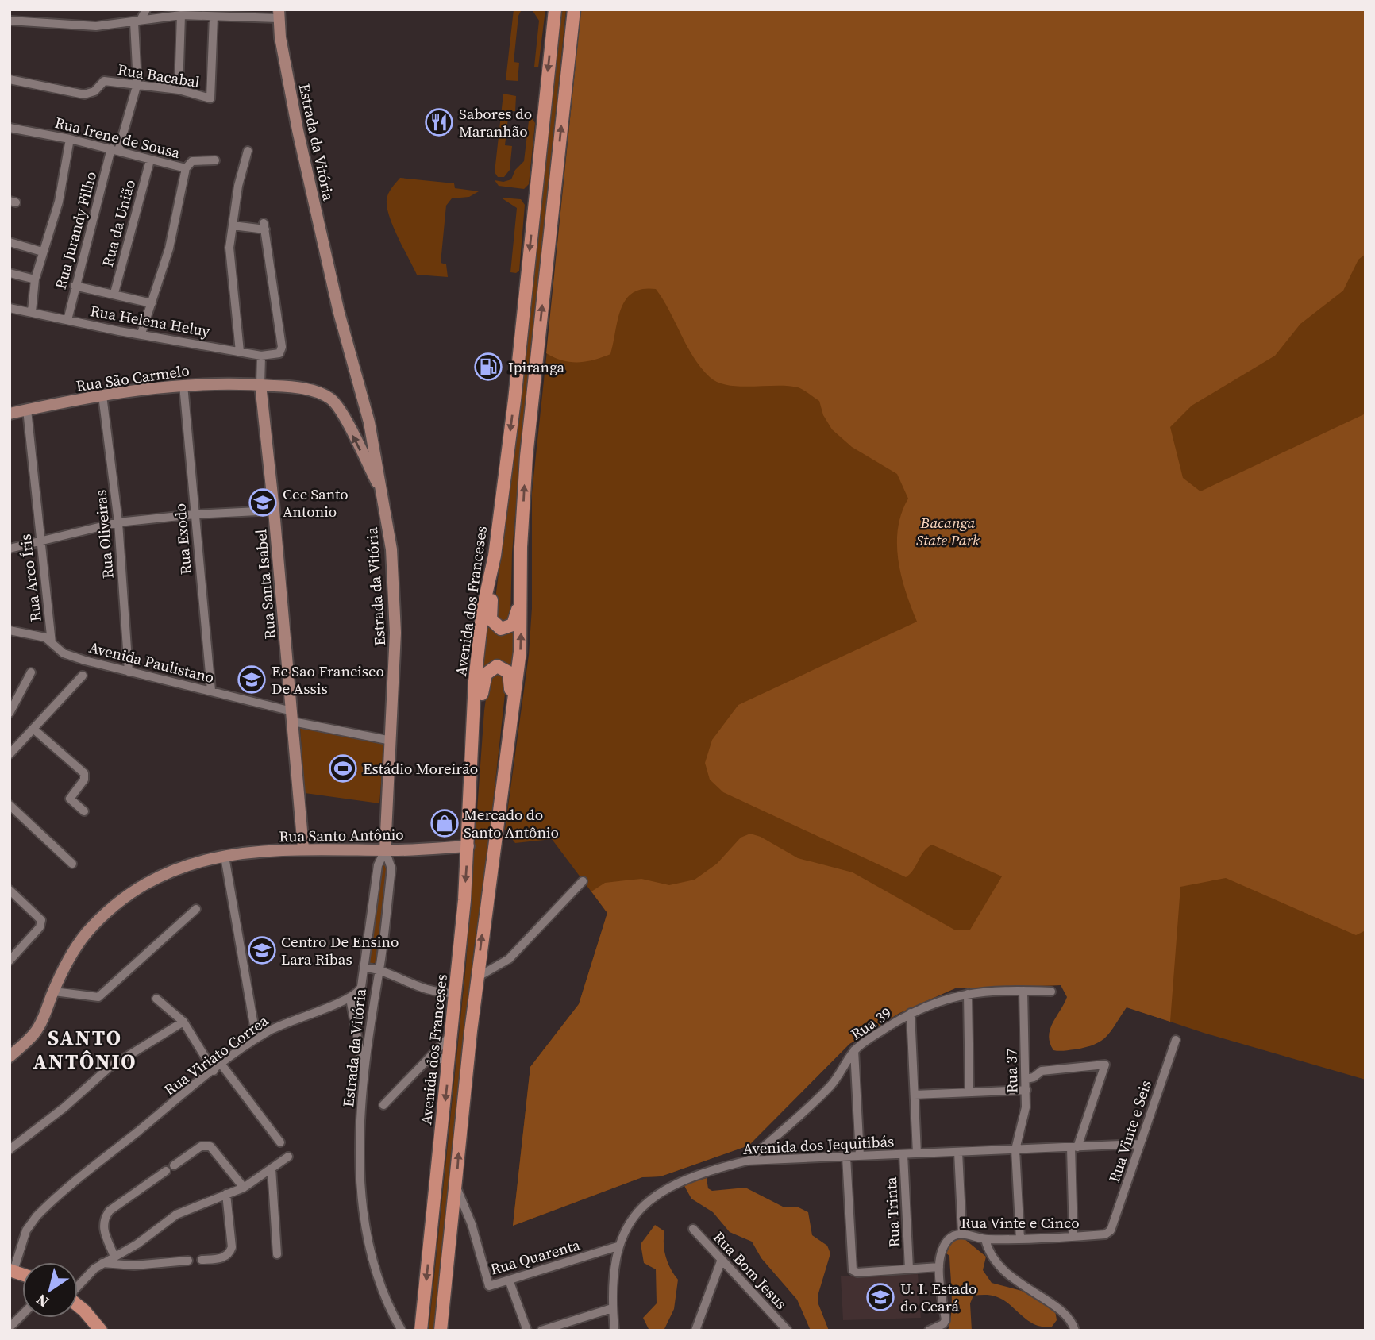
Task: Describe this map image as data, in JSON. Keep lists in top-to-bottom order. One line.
{"streets":{"main road":["Avenida dos Franceses"],"street":["Rua Bacabal","Rua Irene de Sousa","Estrada da Vitória","Rua da União","Rua Jurandy Filho","Rua Helena Heluy","Rua São Carmelo","Rua Oliveiras","Rua Exodo","Rua Arco Íris","Rua Santa Isabel","Avenida Paulistano","Rua Santo Antônio","Rua 39","Rua Viriato Correa","Rua 37","Rua Vinte e Seis","Avenida dos Jequitibás","Rua Trinta","Rua Vinte e Cinco","Rua Quarenta","Rua Bom Jesus"]},"crossings":[["Rua Irene de Sousa","Rua da União"],["Rua Irene de Sousa","Rua Jurandy Filho"],["Estrada da Vitória","Rua São Carmelo"],["Estrada da Vitória","Avenida Paulistano"],["Estrada da Vitória","Rua Santo Antônio"],["Rua Jurandy Filho","Rua Helena Heluy"],["Rua São Carmelo","Rua Oliveiras"],["Rua São Carmelo","Rua Exodo"],["Rua São Carmelo","Rua Arco Íris"],["Rua São Carmelo","Rua Santa Isabel"],["Rua Oliveiras","Avenida Paulistano"],["Rua Exodo","Avenida Paulistano"],["Rua Arco Íris","Avenida Paulistano"],["Rua Santa Isabel","Avenida Paulistano"],["Rua Santa Isabel","Rua Santo Antônio"],["Avenida dos Franceses","Rua Santo Antônio"],["Rua 39","Rua 37"],["Rua 39","Avenida dos Jequitibás"],["Rua 37","Avenida dos Jequitibás"],["Rua 37","Rua Vinte e Cinco"],["Rua Vinte e Seis","Avenida dos Jequitibás"],["Rua Vinte e Seis","Rua Vinte e Cinco"],["Avenida dos Jequitibás","Rua Trinta"],["Avenida dos Jequitibás","Rua Quarenta"]],"one_way":["Rua São Carmelo"],"districts":["SANTO ANTÔNIO"],"parks":["Bacanga State Park"],"places":{"restaurant":["Sabores do Maranhão"],"fuel station":["Ipiranga"],"school or university":["Cec Santo Antonio","Ec Sao Francisco De Assis","Centro De Ensino Lara Ribas","U. I. Estado do Ceará"],"sports":["Estádio Moreirão"],"shop":["Mercado do Santo Antônio"]},"north":"bottom left"}
